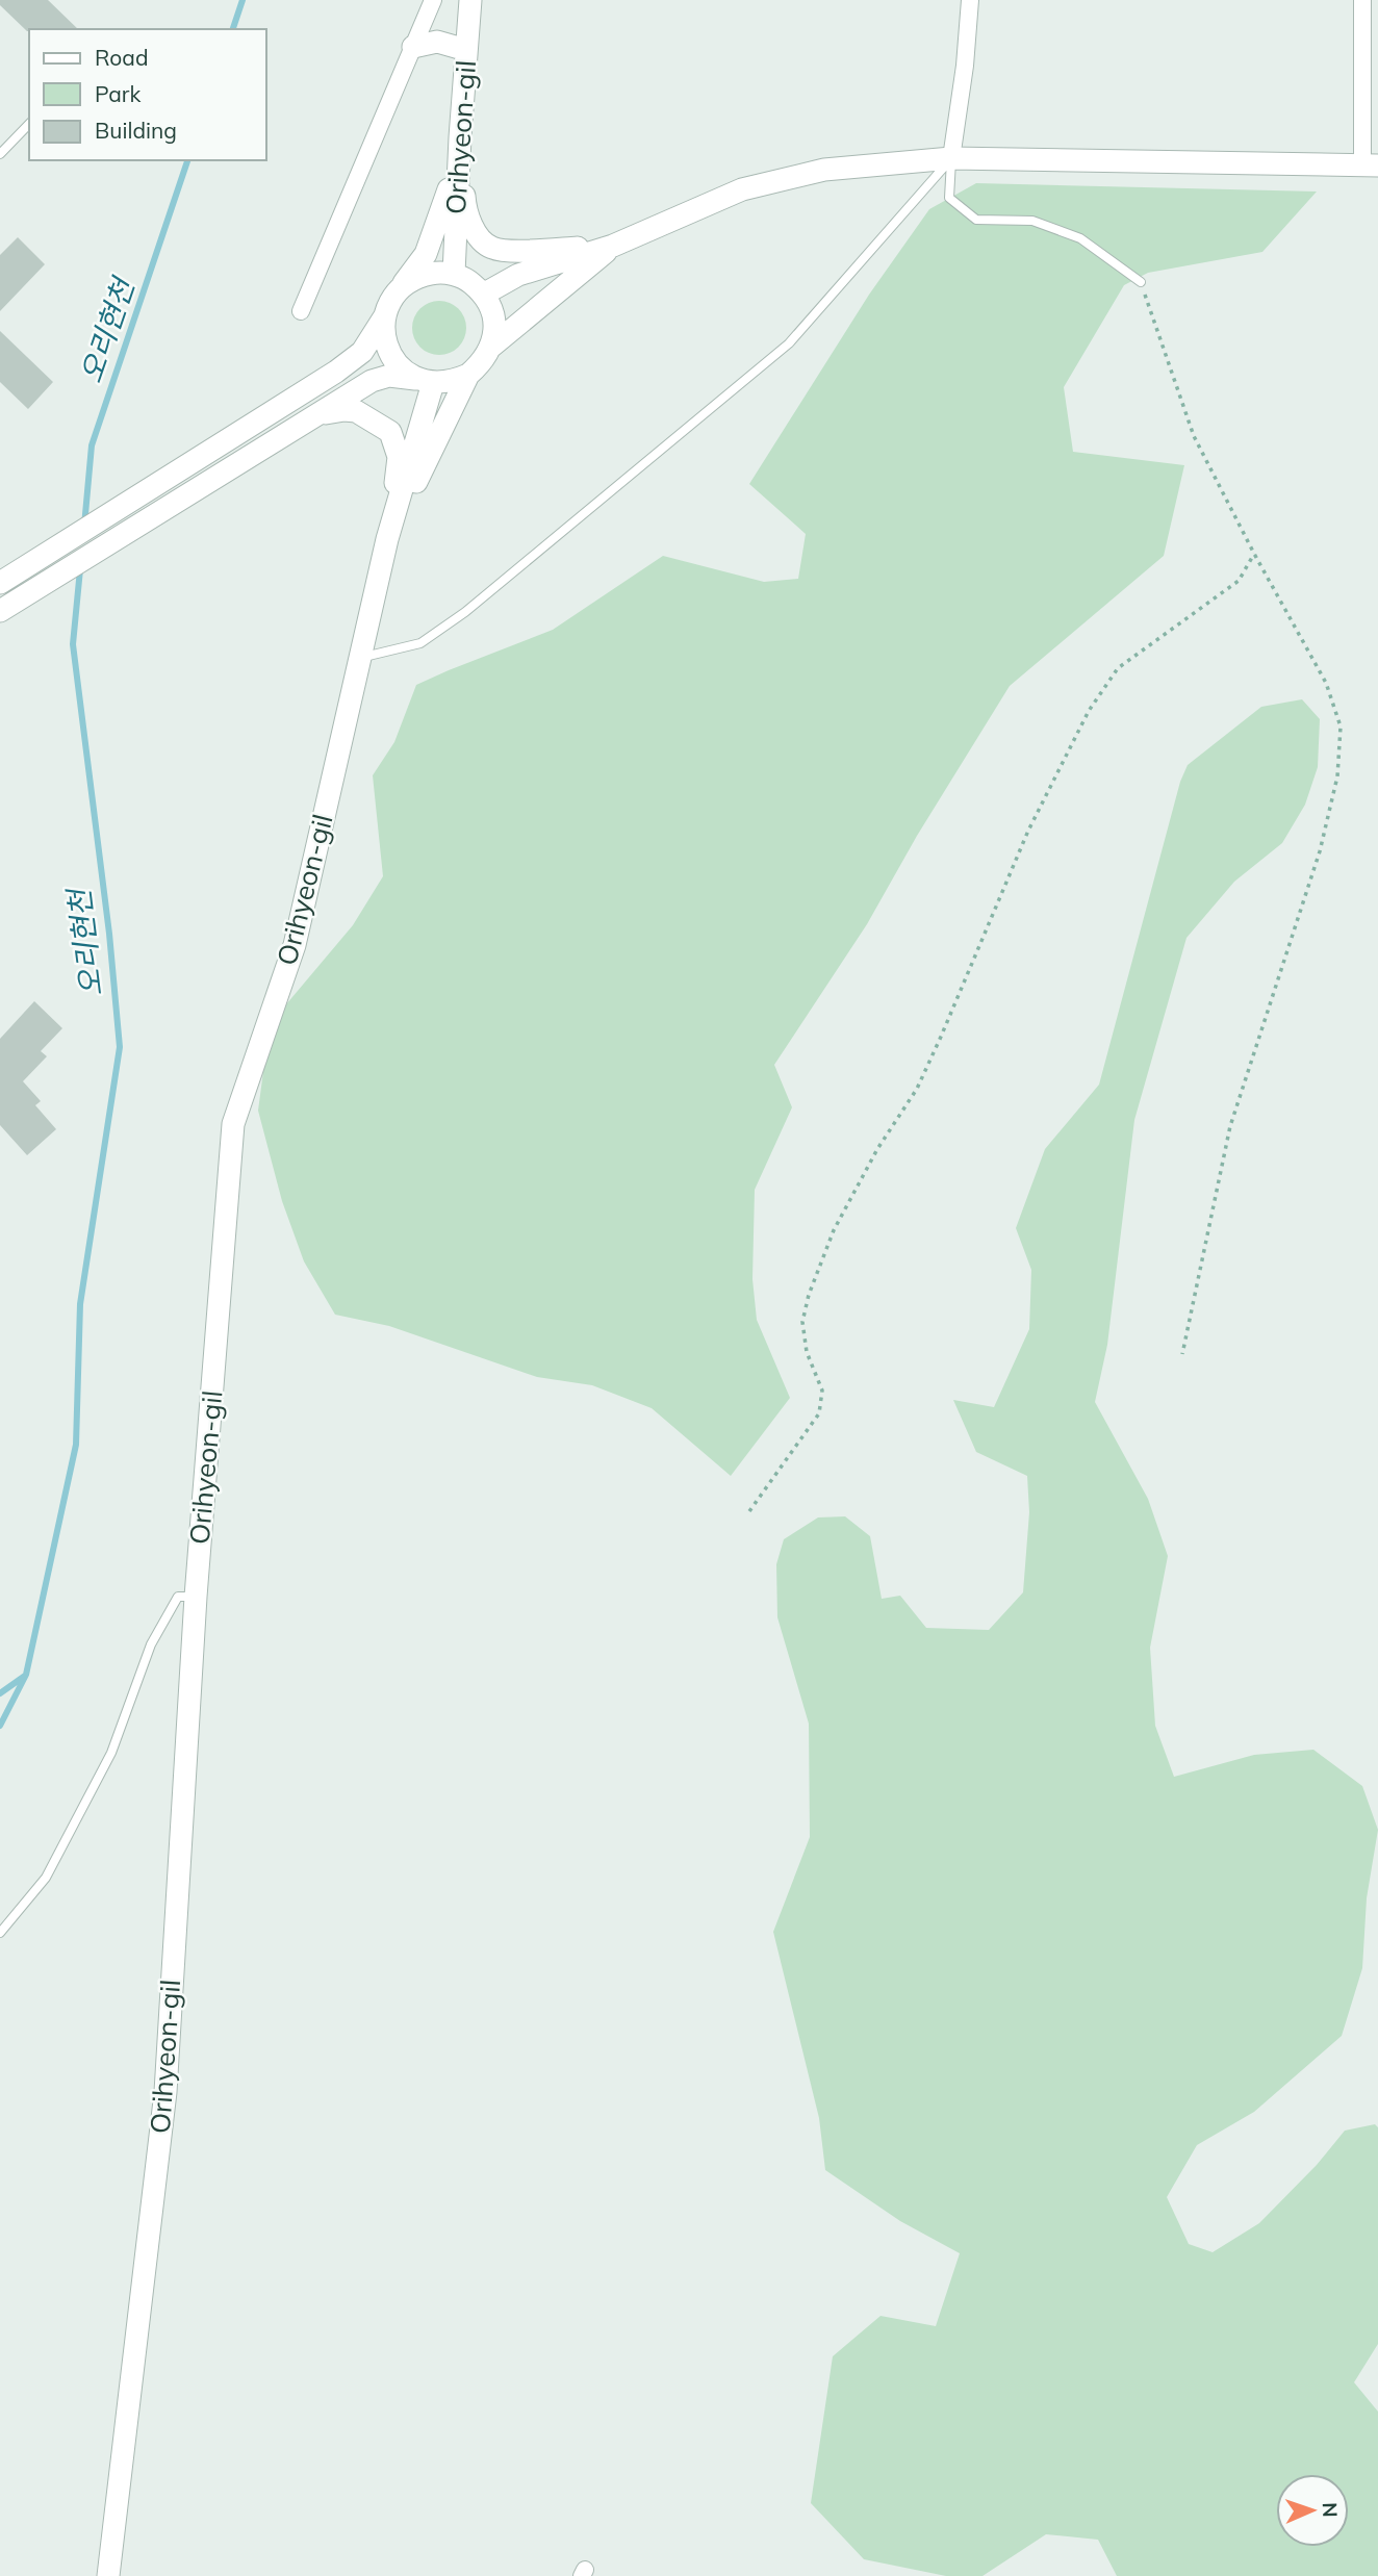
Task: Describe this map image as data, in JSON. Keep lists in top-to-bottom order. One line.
{"streets":{"street":["Orihyeon-gil"]},"water":["오리현천"],"legend":["Road","Park","Building"],"north":"right"}
